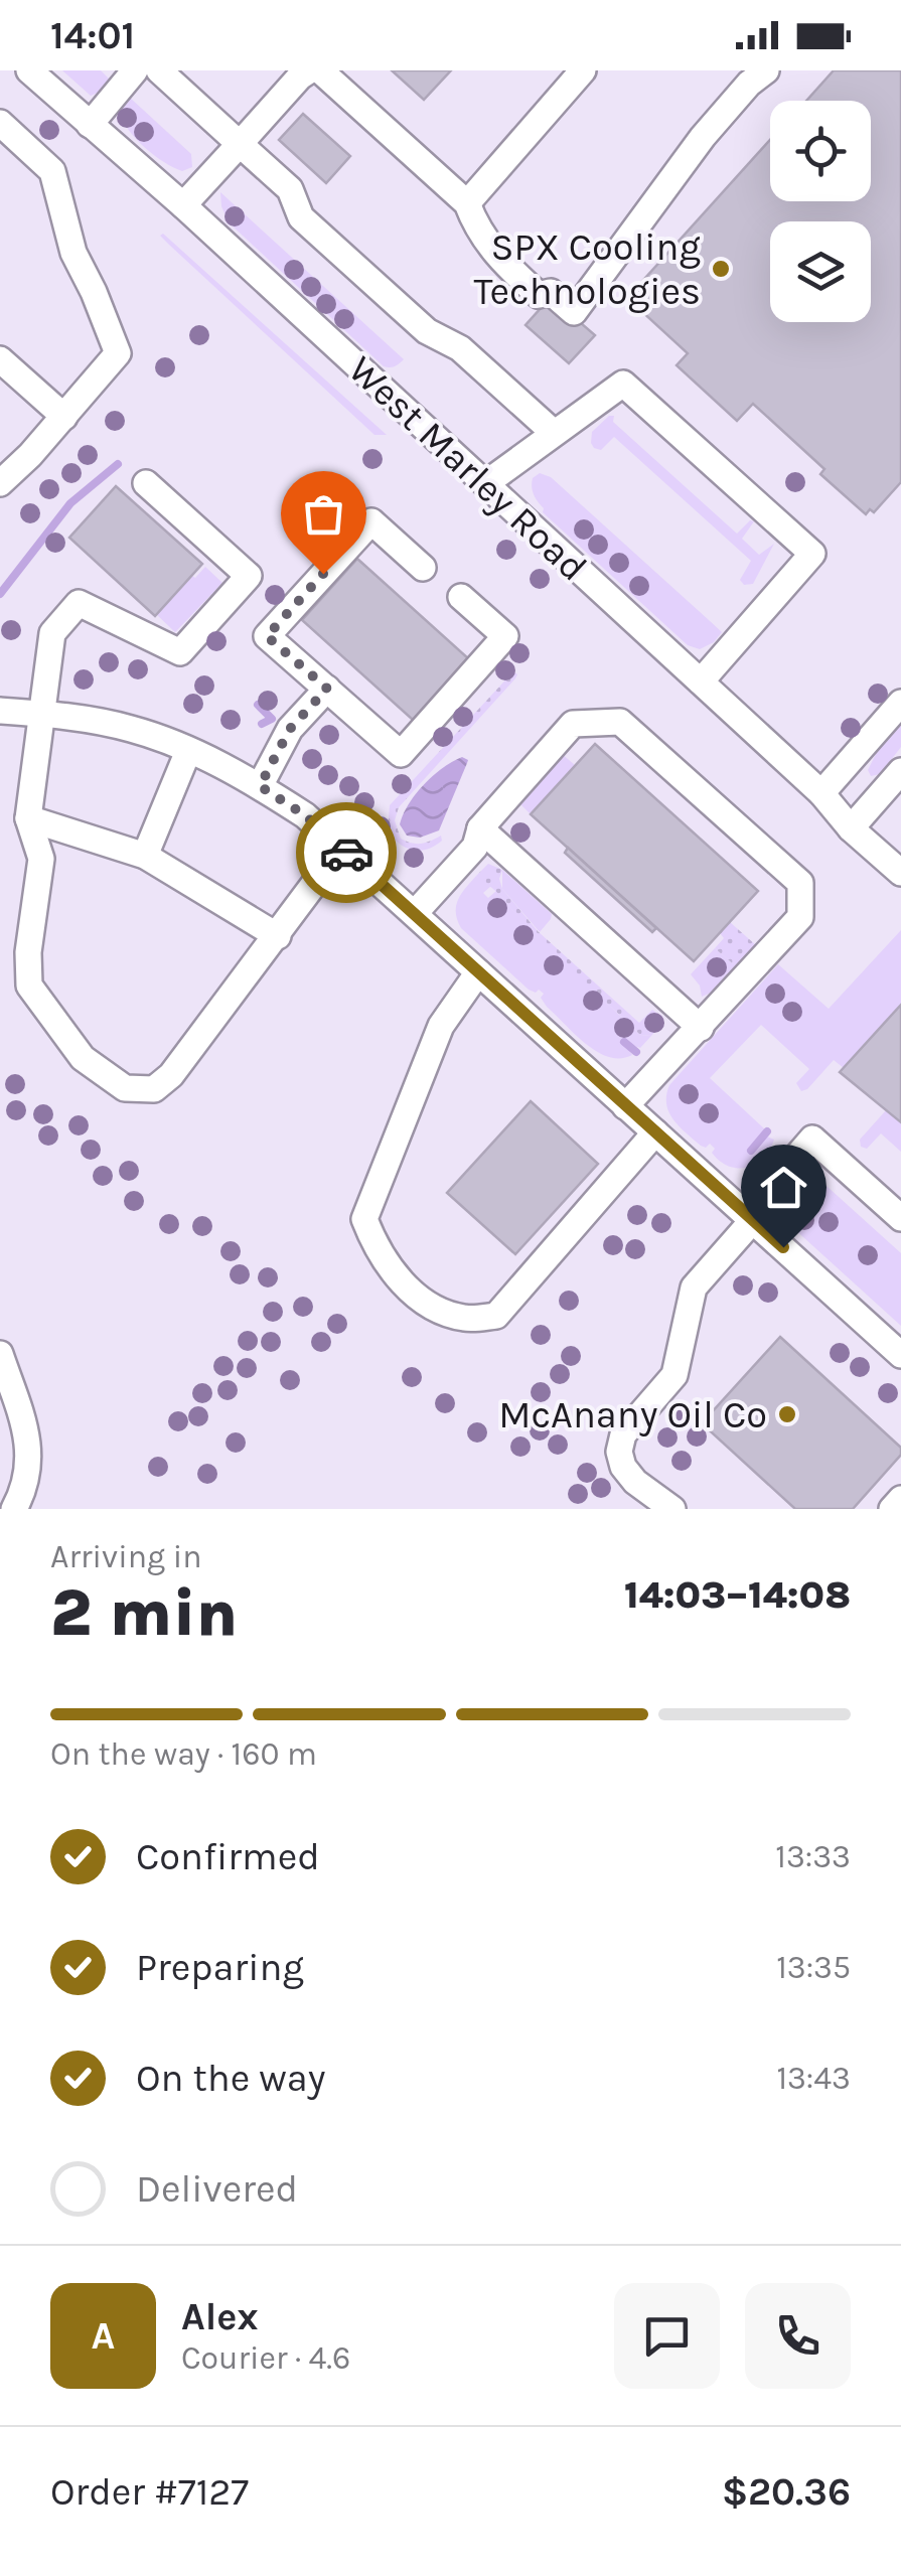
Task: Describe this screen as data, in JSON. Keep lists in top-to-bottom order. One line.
{"streets":{"street":["West Marley Road"]},"places":["SPX Cooling Technologies","McAnany Oil Co"],"page":{"status":"14:01","heading":["2 min","Arriving in","14:03–14:08"],"panel":["Alex","Courier · 4.6","Order #7127","$20.36"],"bar":"On the way · 160 m","list":[["Confirmed","13:33"],["Preparing","13:35"],["On the way","13:43"],"Delivered"],"round":"A"}}
